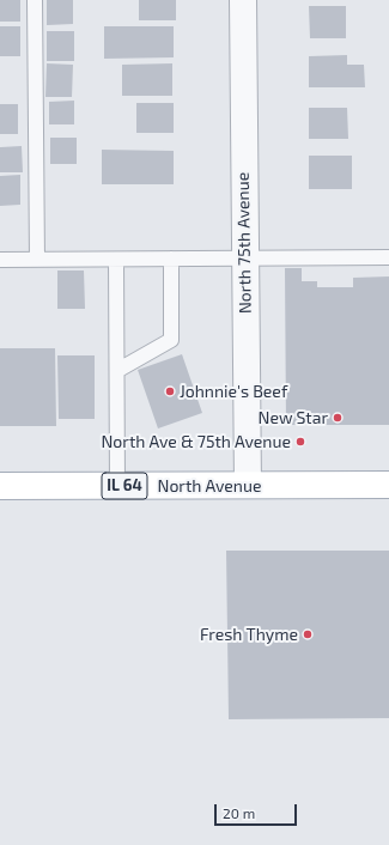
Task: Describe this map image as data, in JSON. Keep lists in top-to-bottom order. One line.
{"streets":{"main road":["IL 64","North Avenue"],"street":["North 75th Avenue"]},"crossings":[["North 75th Avenue","North Avenue"]],"places":["Johnnie's Beef","New Star","North Ave & 75th Avenue","Fresh Thyme"],"scale_bar":"20 m"}
